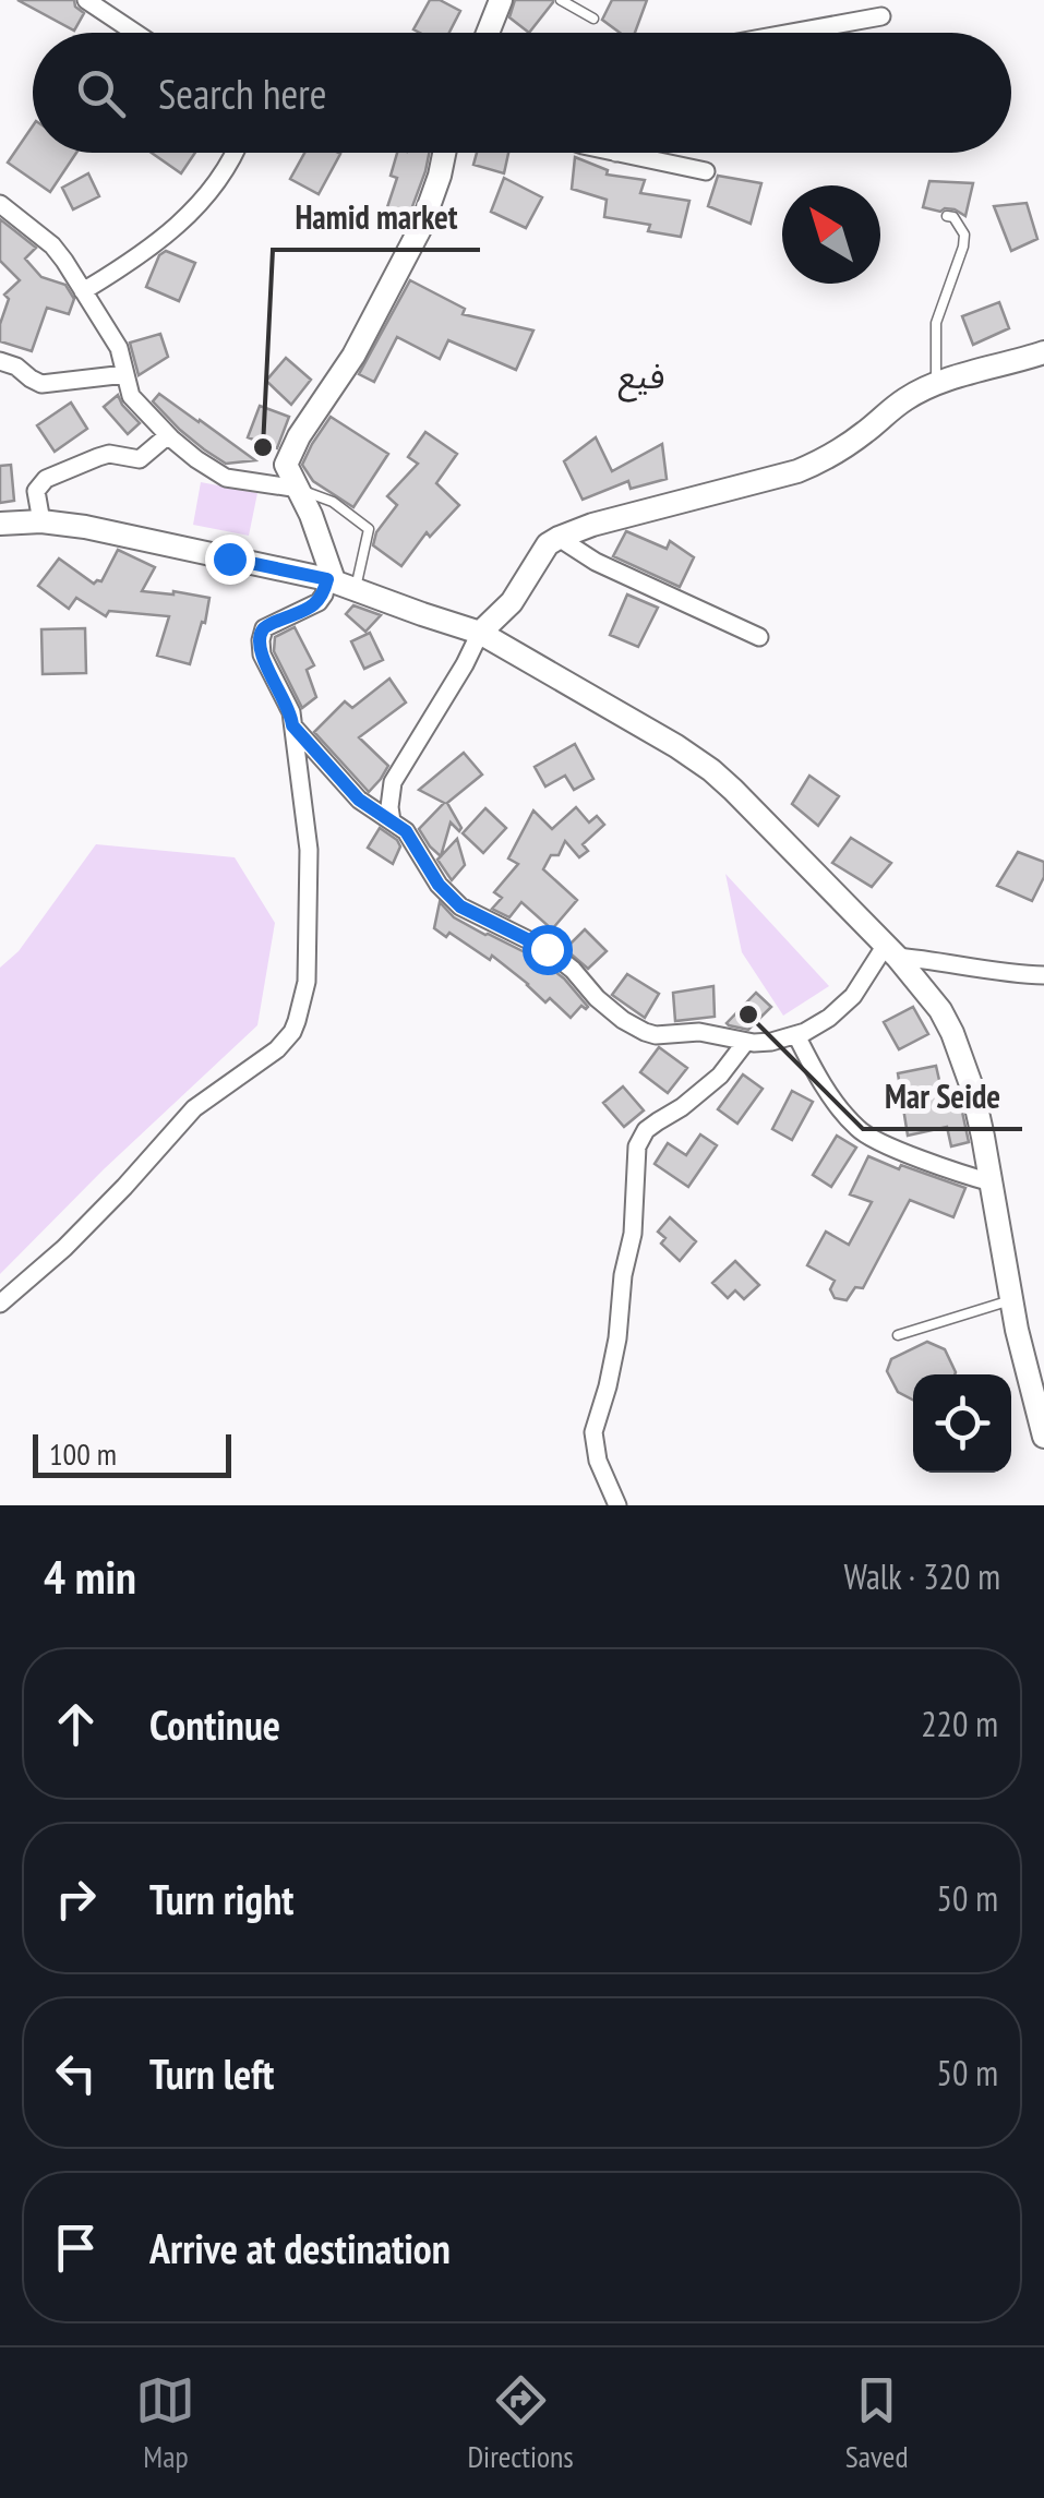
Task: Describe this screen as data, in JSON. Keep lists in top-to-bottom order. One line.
{"districts":["فيع"],"places":["Hamid market","Mar Seide"],"scale_bar":"100 m","north":"top left","page":{"search":"Search here","scale":"100 m","heading":["4 min","Walk · 320 m"],"list":[["Continue","220 m"],["Turn right","50 m"],["Turn left","50 m"],"Arrive at destination"],"nav":["Map","Directions","Saved"]}}
